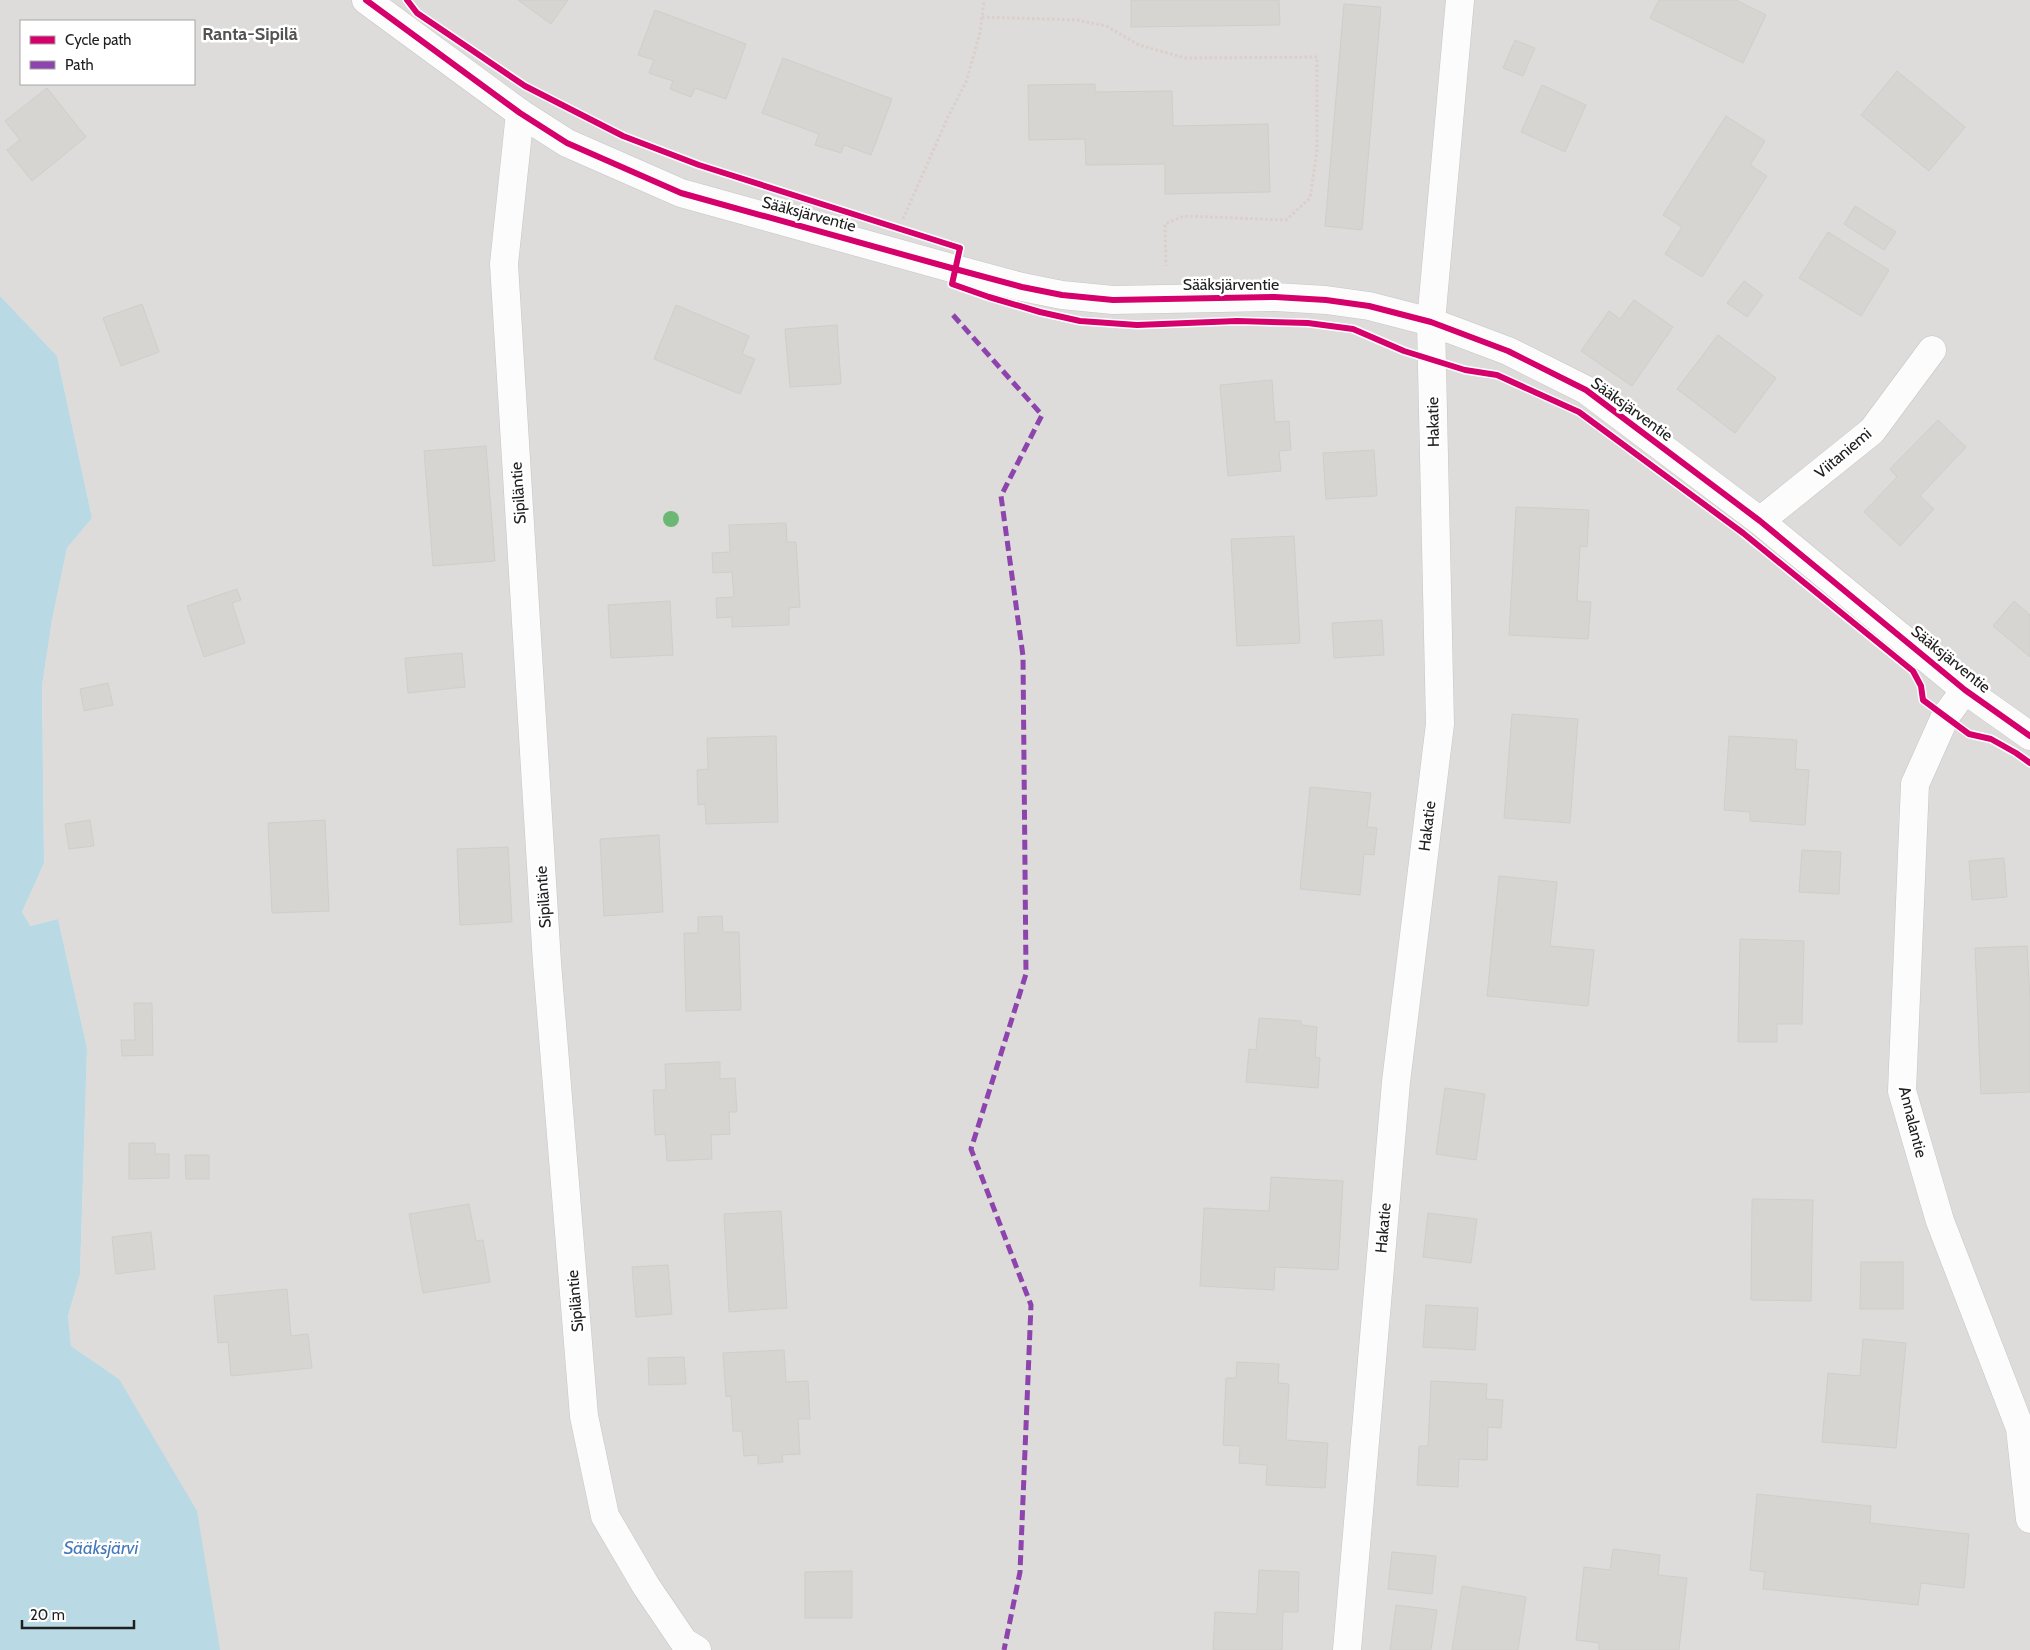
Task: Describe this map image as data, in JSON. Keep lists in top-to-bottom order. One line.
{"streets":{"street":["Sääksjärventie","Hakatie","Viitaniemi","Sipiläntie","Annalantie"]},"crossings":[["Sääksjärventie","Hakatie"],["Sääksjärventie","Viitaniemi"],["Sääksjärventie","Sipiläntie"],["Sääksjärventie","Annalantie"]],"districts":["Ranta-Sipilä"],"water":["Sääksjärvi"],"legend":["Cycle path","Path"],"scale_bar":"20 m"}
